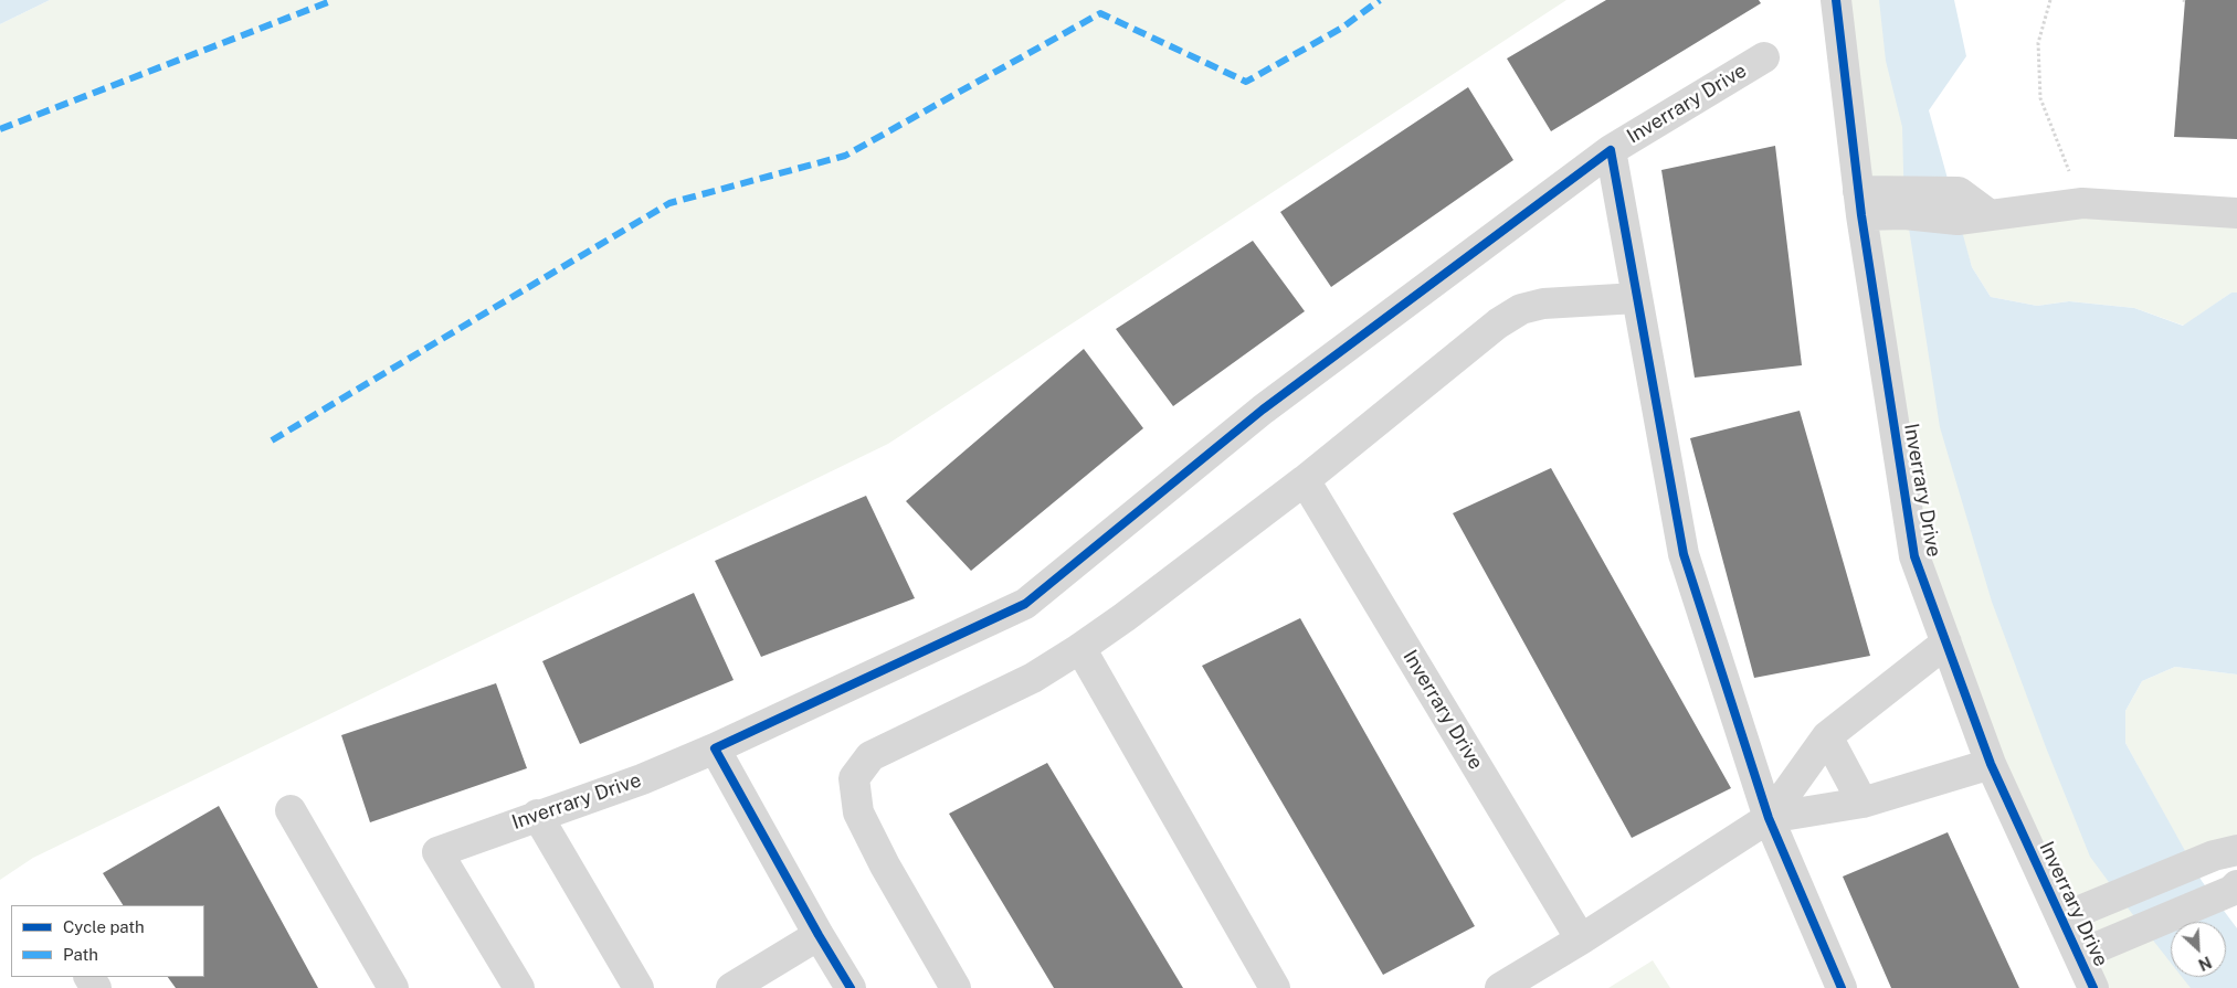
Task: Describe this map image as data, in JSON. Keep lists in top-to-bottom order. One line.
{"streets":{"street":["Inverrary Drive"]},"legend":["Cycle path","Path"],"north":"bottom right"}
